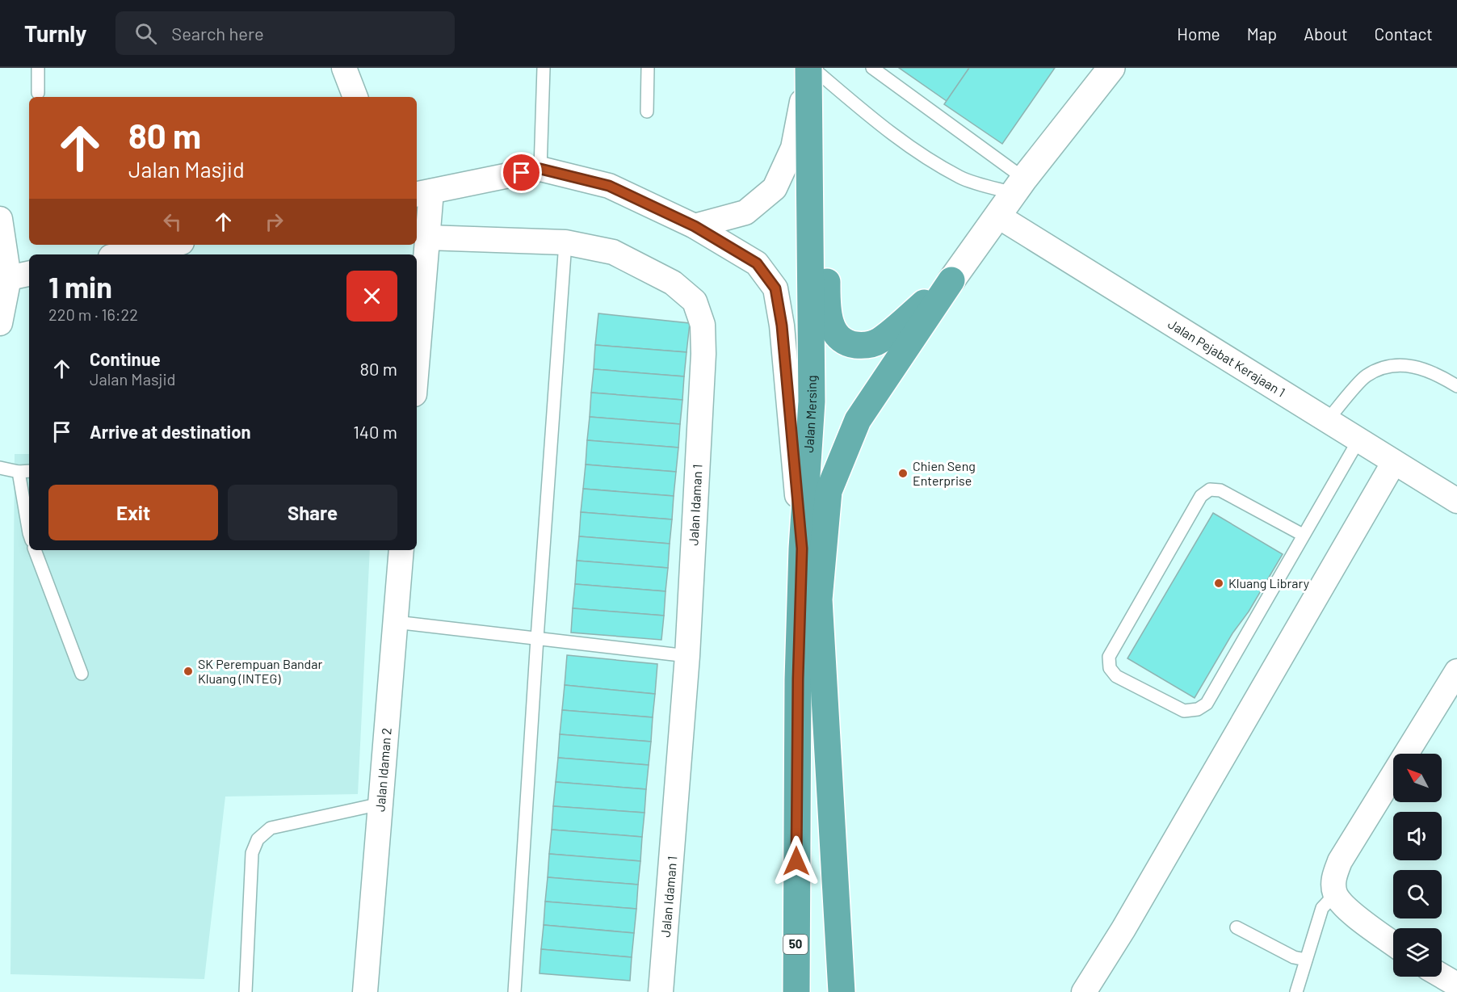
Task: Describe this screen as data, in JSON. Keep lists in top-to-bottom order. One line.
{"streets":{"highway":["Jalan Mersing","50"],"street":["Jalan Pejabat Kerajaan 1","Jalan Idaman 1","Jalan Idaman 2"]},"places":["Chien Seng Enterprise","Kluang Library","SK Perempuan Bandar Kluang (INTEG)"],"north":"top left","page":{"header":"Turnly","search":"Search here","nav":["Home","Map","About","Contact"],"turn":["80 m","Jalan Masjid"],"heading":["1 min","220 m · 16:22"],"list":[{"name":"Continue","note":"Jalan Masjid","value":"80 m"},{"name":"Arrive at destination","value":"140 m"}],"buttons":["Exit","Share"]}}
